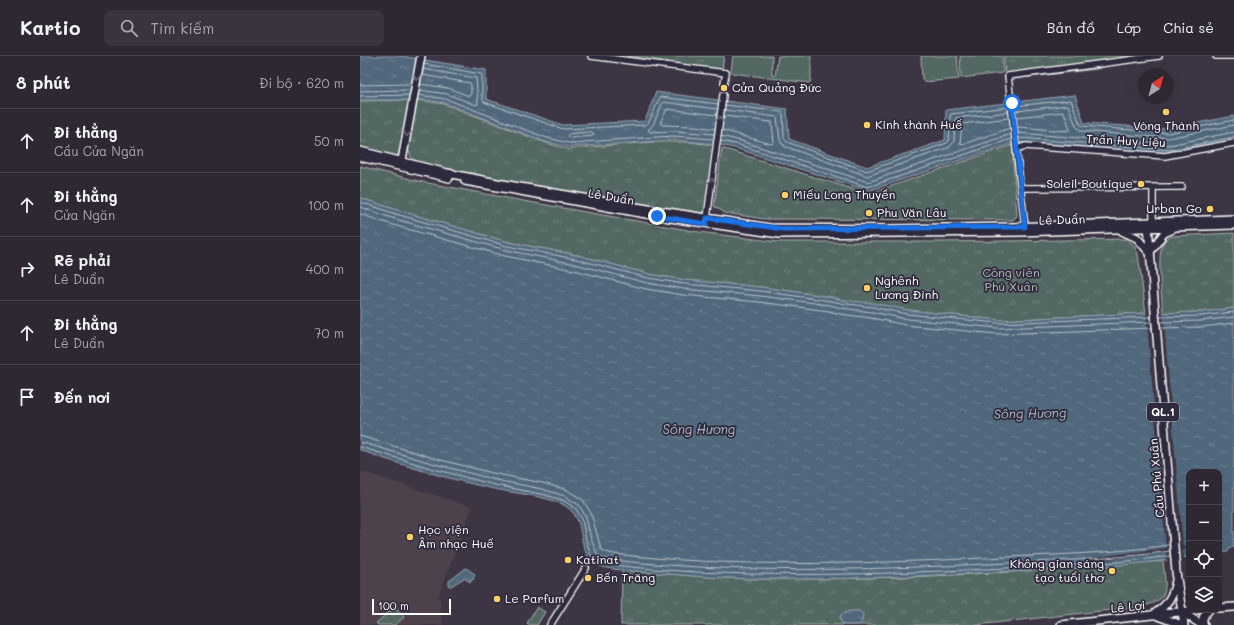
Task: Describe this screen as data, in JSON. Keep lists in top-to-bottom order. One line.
{"streets":{"main road":["Lê Duẩn","QL.1","Cầu Phú Xuân","Lê Lợi"],"street":["Trần Huy Liệu"]},"crossings":[["Lê Duẩn","Cầu Phú Xuân"],["QL.1","Cầu Phú Xuân"],["QL.1","Lê Lợi"],["Cầu Phú Xuân","Lê Lợi"]],"water":["Sông Hương"],"parks":["Công viên Phú Xuân"],"places":["Cửa Quảng Đức","Vòng Thành","Kinh thành Huế","Soleil Boutique","Miếu Long Thuyền","Urban Go","Phu Văn Lâu","Nghênh Lương Đình","Học viện Âm nhạc Huế","Katinat","Không gian sáng tạo tuổi thơ","Bến Trăng","Le Parfum"],"scale_bar":"100 m","north":"top right","page":{"header":"Kartio","search":"Tìm kiếm","nav":["Bản đồ","Lớp","Chia sẻ"],"heading":["8 phút","Đi bộ · 620 m"],"list":[["Đi thẳng","Cầu Cửa Ngăn","50 m"],["Đi thẳng","Cửa Ngăn","100 m"],["Rẽ phải","Lê Duẩn","400 m"],["Đi thẳng","Lê Duẩn","70 m"],"Đến nơi"],"map_buttons":["+","−"],"scale":"100 m"}}
